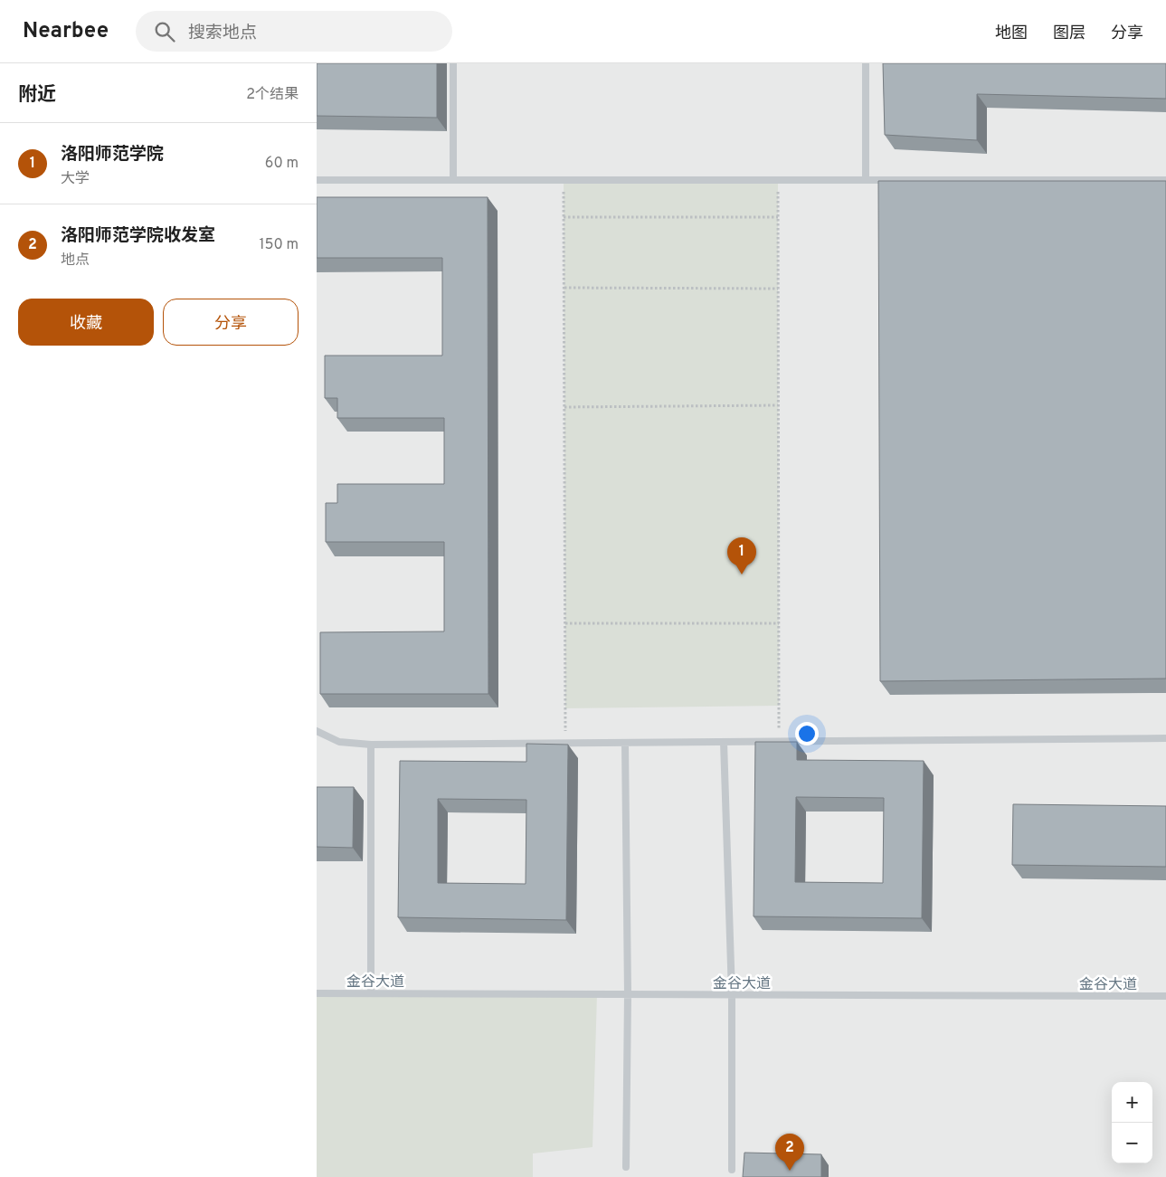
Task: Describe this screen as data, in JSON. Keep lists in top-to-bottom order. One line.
{"streets":{"lane":["金谷大道"]},"page":{"header":"Nearbee","search":"搜索地点","nav":["地图","图层","分享"],"heading":["附近","2个结果"],"list":[{"mark":"1","name":"洛阳师范学院","note":"大学","value":"60 m"},{"mark":"2","name":"洛阳师范学院收发室","note":"地点","value":"150 m"}],"buttons":["收藏","分享"],"pins":["1","2"],"map_buttons":["+","−"]}}
